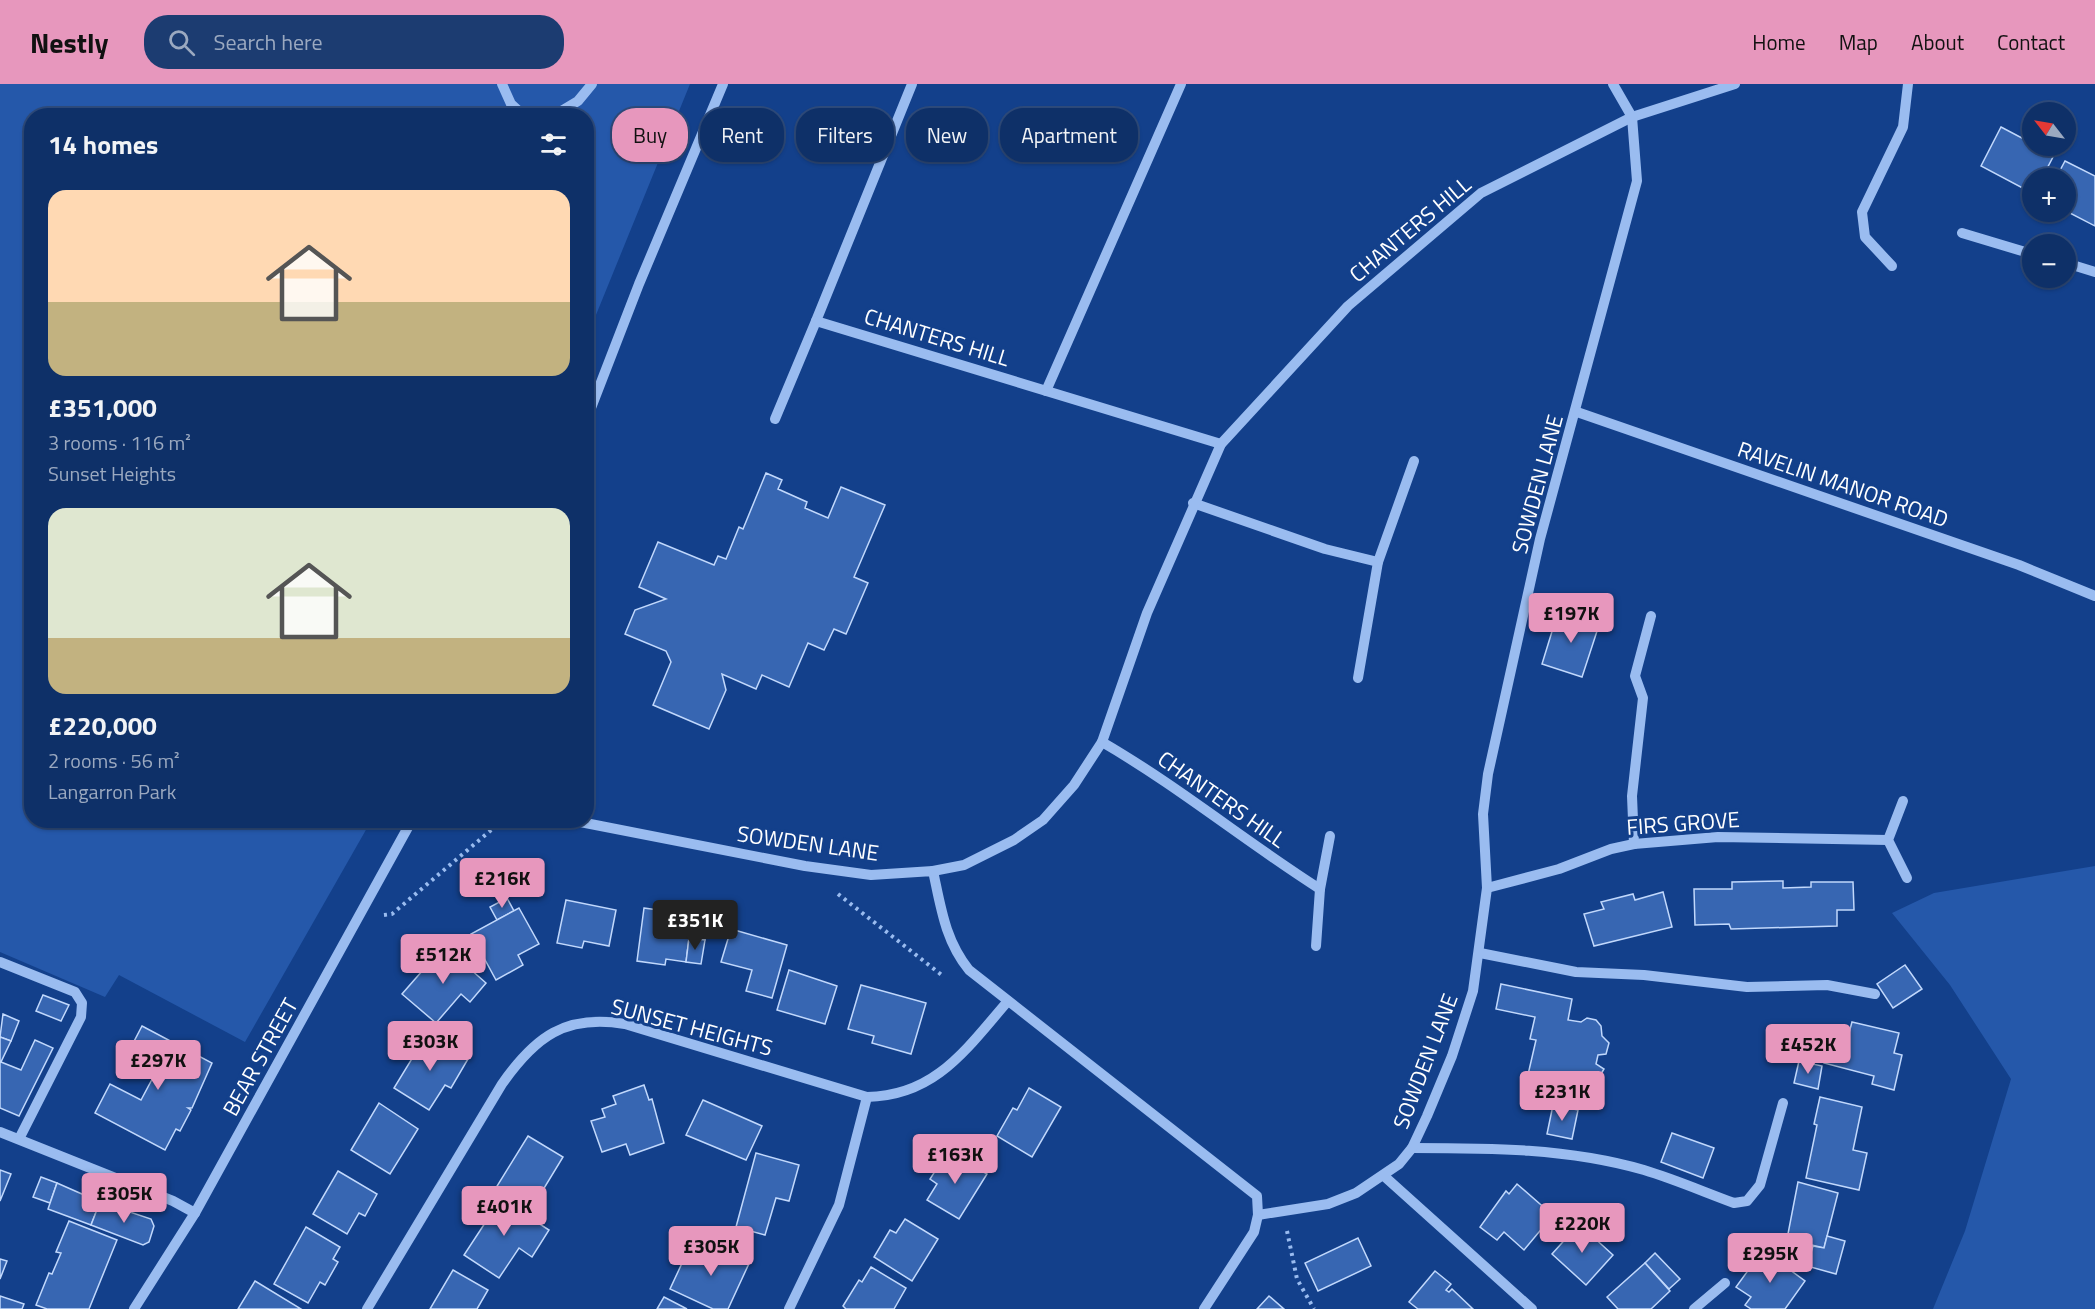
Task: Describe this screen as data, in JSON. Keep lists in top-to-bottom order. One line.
{"streets":{"street":["CHANTERS HILL","SOWDEN LANE","RAVELIN MANOR ROAD","FIRS GROVE","SUNSET HEIGHTS","BEAR STREET"]},"crossings":[["CHANTERS HILL","SOWDEN LANE"],["SOWDEN LANE","RAVELIN MANOR ROAD"],["SOWDEN LANE","FIRS GROVE"]],"north":"top left","page":{"header":"Nestly","search":"Search here","nav":["Home","Map","About","Contact"],"map_buttons":["+","−"],"chip":["Buy","Rent","Filters","New","Apartment"],"heading":"14 homes","list":[{"name":"£351,000","note":"3 rooms · 116 m² · Sunset Heights"},{"name":"£220,000","note":"2 rooms · 56 m² · Langarron Park"}],"price":["£197K","£216K","£351K","£512K","£303K","£452K","£297K","£231K","£163K","£305K","£401K","£220K","£305K","£295K"]}}
